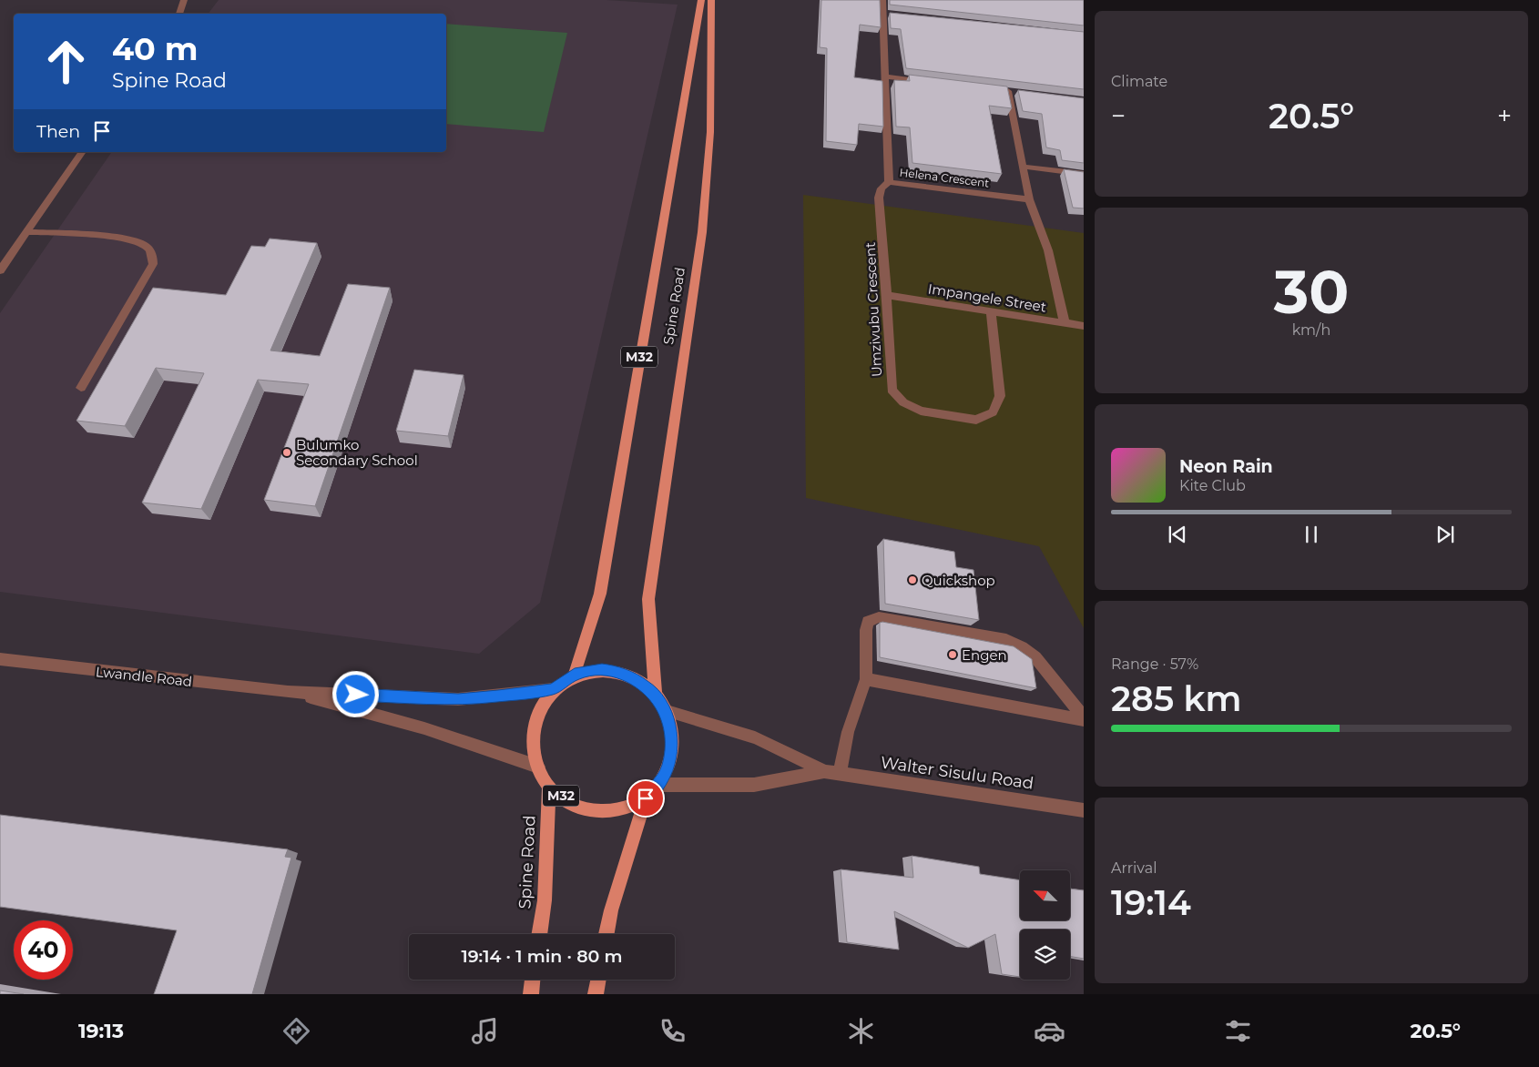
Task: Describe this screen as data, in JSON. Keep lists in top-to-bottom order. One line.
{"streets":{"main road":["Spine Road","M32"],"street":["Helena Crescent","Impangele Street","Umzivubu Crescent","Lwandle Road","Walter Sisulu Road"]},"crossings":[["Helena Crescent","Umzivubu Crescent"],["Impangele Street","Umzivubu Crescent"],["Spine Road","Lwandle Road"],["Spine Road","Walter Sisulu Road"],["Lwandle Road","Walter Sisulu Road"]],"places":["Bulumko Secondary School","Quickshop","Engen"],"north":"top left","page":{"tile":["Climate",["30","km/h"],["Range · 57%","285 km"],["Arrival","19:14"]],"turn":["40 m","Spine Road"],"heat":["−","20.5°","+"],"then":"Then","song":["Neon Rain","Kite Club"],"limit":"40","trip":"19:14 · 1 min · 80 m","tabs":["19:13","20.5°"]}}
